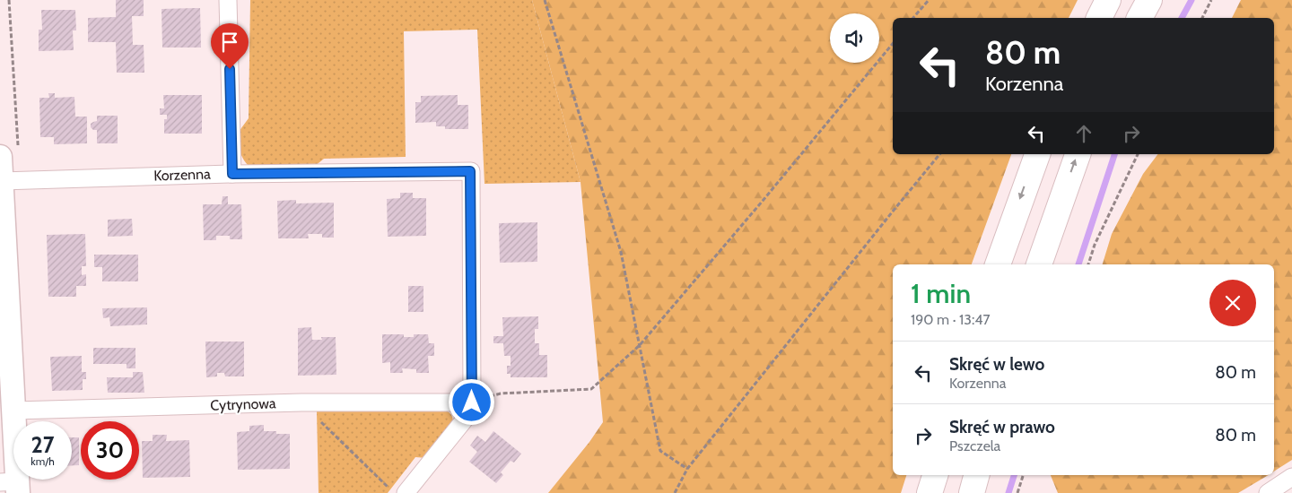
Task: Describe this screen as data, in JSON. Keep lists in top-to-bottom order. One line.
{"streets":{"street":["Korzenna","Cytrynowa"]},"crossings":[["Korzenna","Cytrynowa"]],"page":{"turn":["80 m","Korzenna"],"heading":["1 min","190 m · 13:47"],"list":[{"name":"Skręć w lewo","note":"Korzenna","value":"80 m"},{"name":"Skręć w prawo","note":"Pszczela","value":"80 m"}],"speed":"27 km/h","limit":"30"}}
